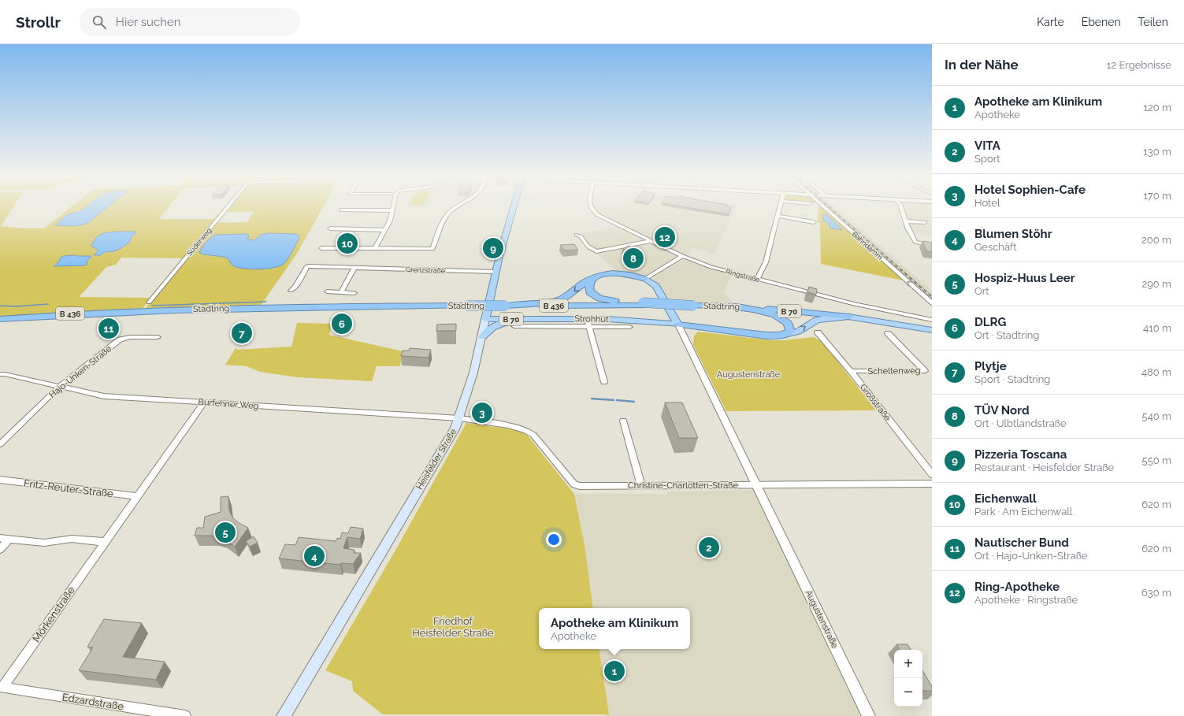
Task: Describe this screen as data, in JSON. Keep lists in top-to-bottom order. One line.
{"streets":{"highway":["Stadtring","B 436","B 70"],"main road":["Strohhut","Heisfelder Straße","Augustenstraße"],"street":["Süderweg","Bahndamm","Grenzstraße","Ringstraße","Scheltenweg","Hajo-Unken-Straße","Großstraße","Burfehner Weg","Christine-Charlotten-Straße","Fritz-Reuter-Straße","Mörkenstraße","Edzardstraße"]},"crossings":[["Grenzstraße","Heisfelder Straße"],["Stadtring","B 70"],["B 70","Strohhut"],["B 70","Augustenstraße"],["Strohhut","Heisfelder Straße"],["Strohhut","Augustenstraße"],["Scheltenweg","Großstraße"],["Hajo-Unken-Straße","Burfehner Weg"],["Burfehner Weg","Heisfelder Straße"],["Burfehner Weg","Christine-Charlotten-Straße"],["Burfehner Weg","Mörkenstraße"],["Heisfelder Straße","Christine-Charlotten-Straße"],["Christine-Charlotten-Straße","Augustenstraße"],["Fritz-Reuter-Straße","Mörkenstraße"],["Mörkenstraße","Edzardstraße"]],"one_way":["Bahndamm"],"parks":["Augustenstraße","Friedhof Heisfelder Straße"],"page":{"header":"Strollr","search":"Hier suchen","nav":["Karte","Ebenen","Teilen"],"heading":["In der Nähe","12 Ergebnisse"],"list":[{"mark":"1","name":"Apotheke am Klinikum","note":"Apotheke","value":"120 m"},{"mark":"2","name":"VITA","note":"Sport","value":"130 m"},{"mark":"3","name":"Hotel Sophien-Cafe","note":"Hotel","value":"170 m"},{"mark":"4","name":"Blumen Stöhr","note":"Geschäft","value":"200 m"},{"mark":"5","name":"Hospiz-Huus Leer","note":"Ort","value":"290 m"},{"mark":"6","name":"DLRG","note":"Ort · Stadtring","value":"410 m"},{"mark":"7","name":"Plytje","note":"Sport · Stadtring","value":"480 m"},{"mark":"8","name":"TÜV Nord","note":"Ort · Ulbtlandstraße","value":"540 m"},{"mark":"9","name":"Pizzeria Toscana","note":"Restaurant · Heisfelder Straße","value":"550 m"},{"mark":"10","name":"Eichenwall","note":"Park · Am Eichenwall","value":"620 m"},{"mark":"11","name":"Nautischer Bund","note":"Ort · Hajo-Unken-Straße","value":"620 m"},{"mark":"12","name":"Ring-Apotheke","note":"Apotheke · Ringstraße","value":"630 m"}],"pins":["12","10","9","8","6","11","7","3","5","2","4","1"],"popup":["Apotheke am Klinikum","Apotheke"],"map_buttons":["+","−"]}}
